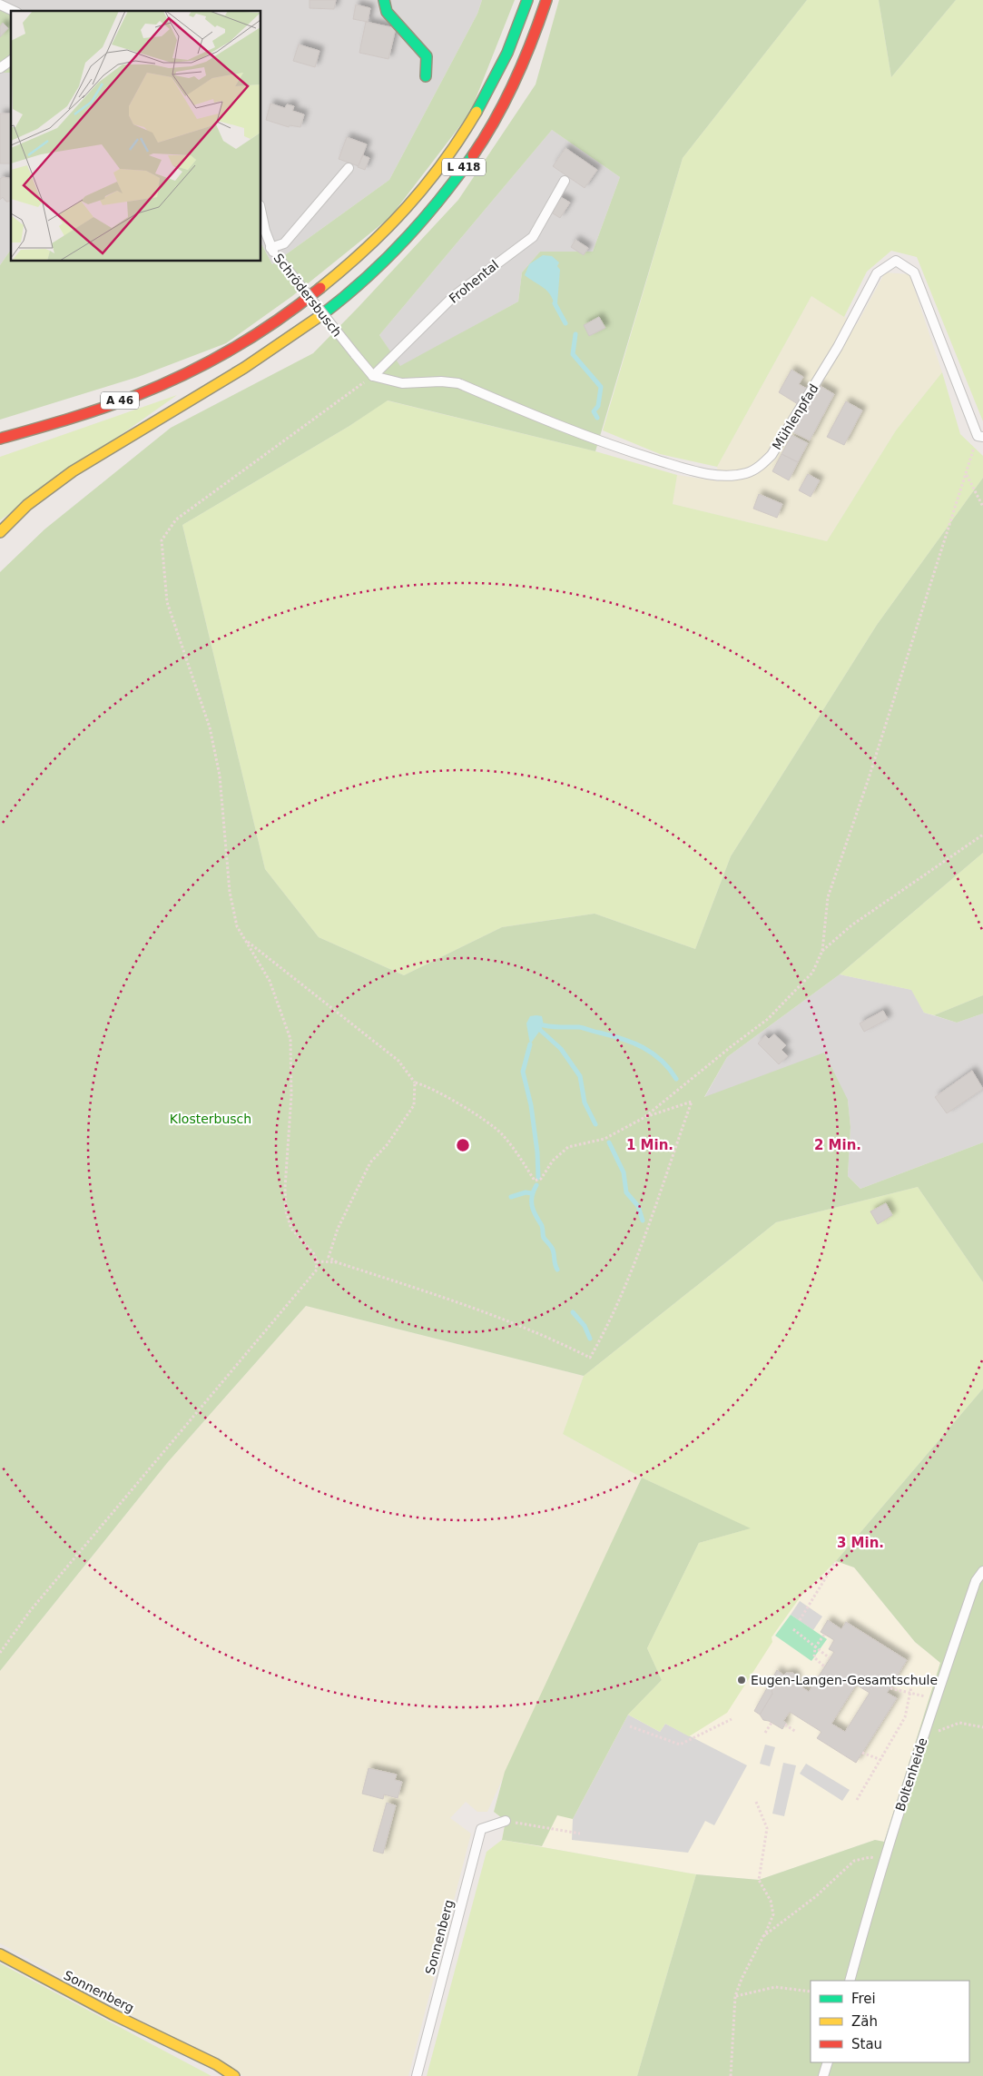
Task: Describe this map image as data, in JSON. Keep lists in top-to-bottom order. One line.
{"streets":{"main road":["L 418","A 46","Sonnenberg"],"lane":["Frohental","Schrödersbusch","Mühlenpfad","Boltenheide"]},"crossings":[["L 418","A 46"],["Frohental","Schrödersbusch"],["Frohental","Mühlenpfad"],["Schrödersbusch","Mühlenpfad"]],"parks":["Klosterbusch"],"places":["Eugen-Langen-Gesamtschule"],"legend":["Frei","Zäh","Stau"],"rings":["1 Min.","2 Min.","3 Min."]}
